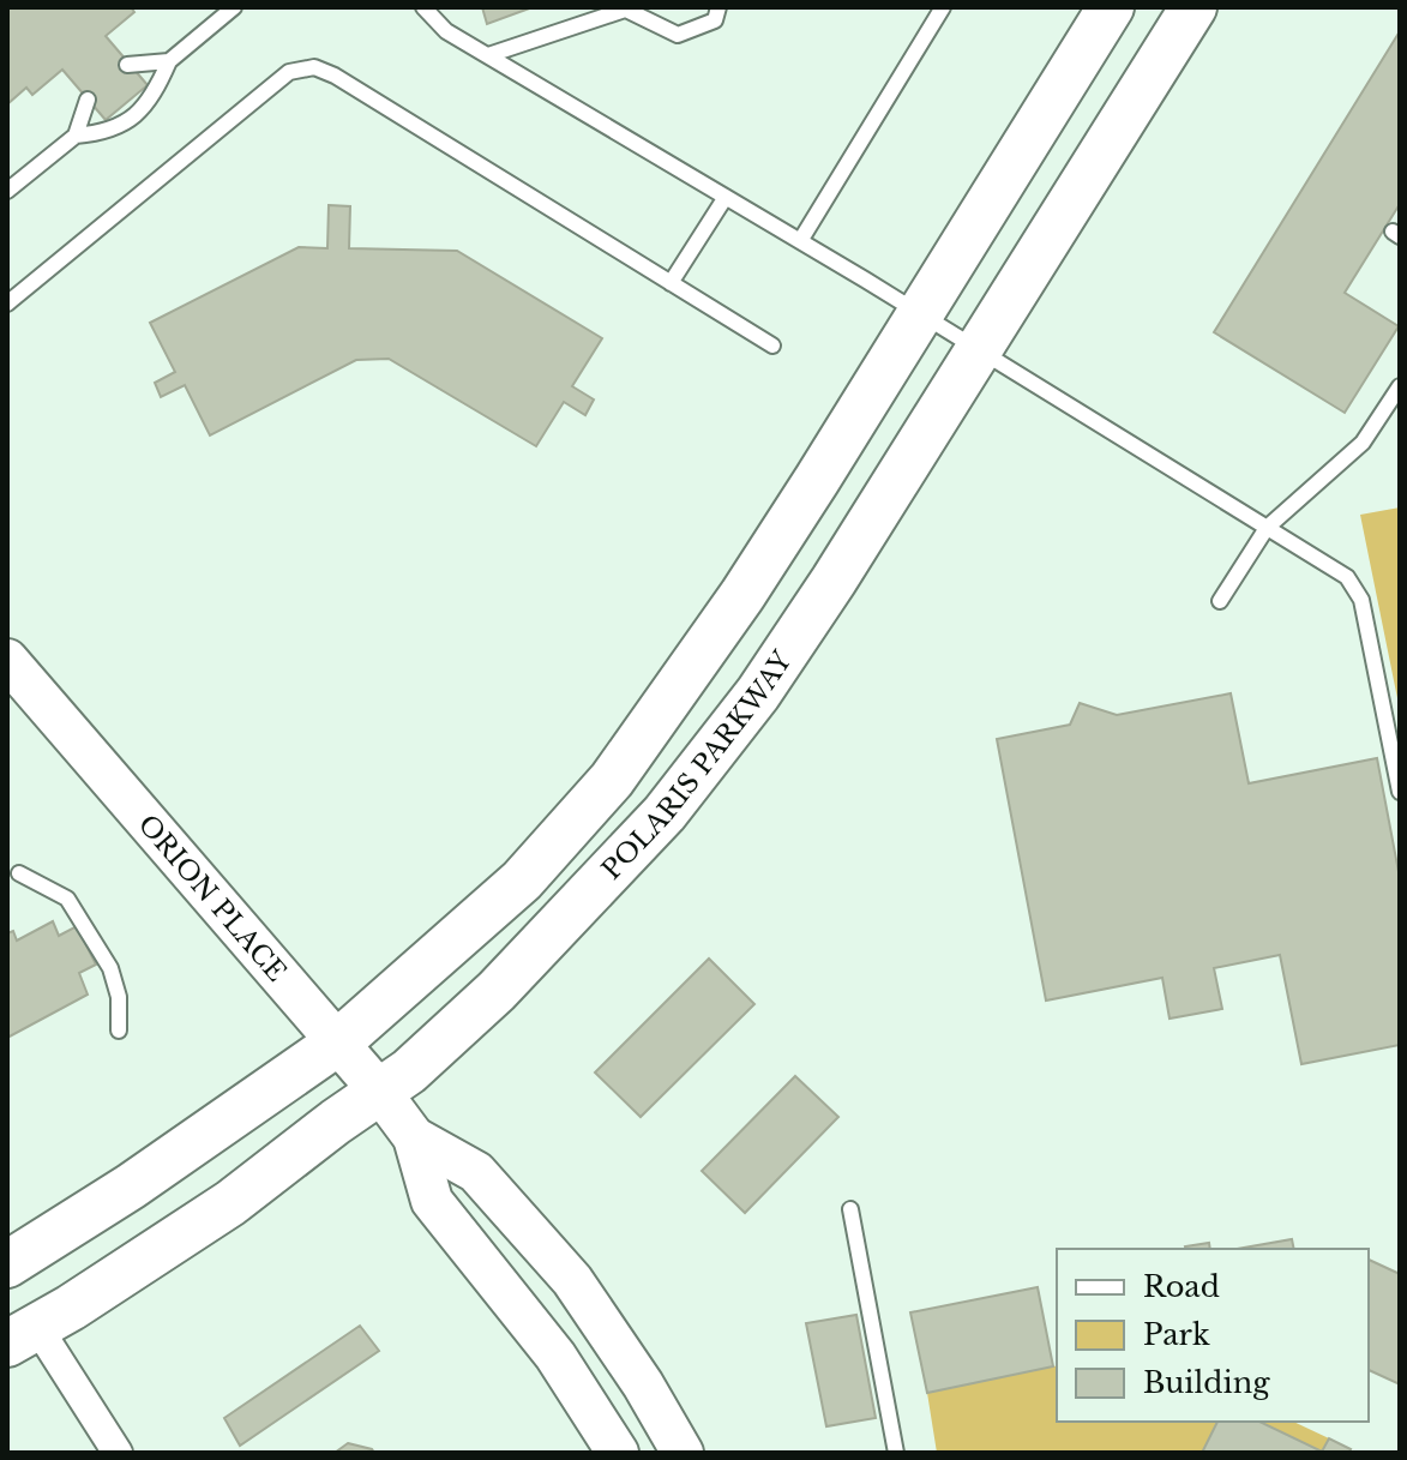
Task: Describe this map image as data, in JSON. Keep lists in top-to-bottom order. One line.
{"streets":{"main road":["POLARIS PARKWAY","ORION PLACE"]},"crossings":[["POLARIS PARKWAY","ORION PLACE"]],"legend":["Road","Park","Building"]}
